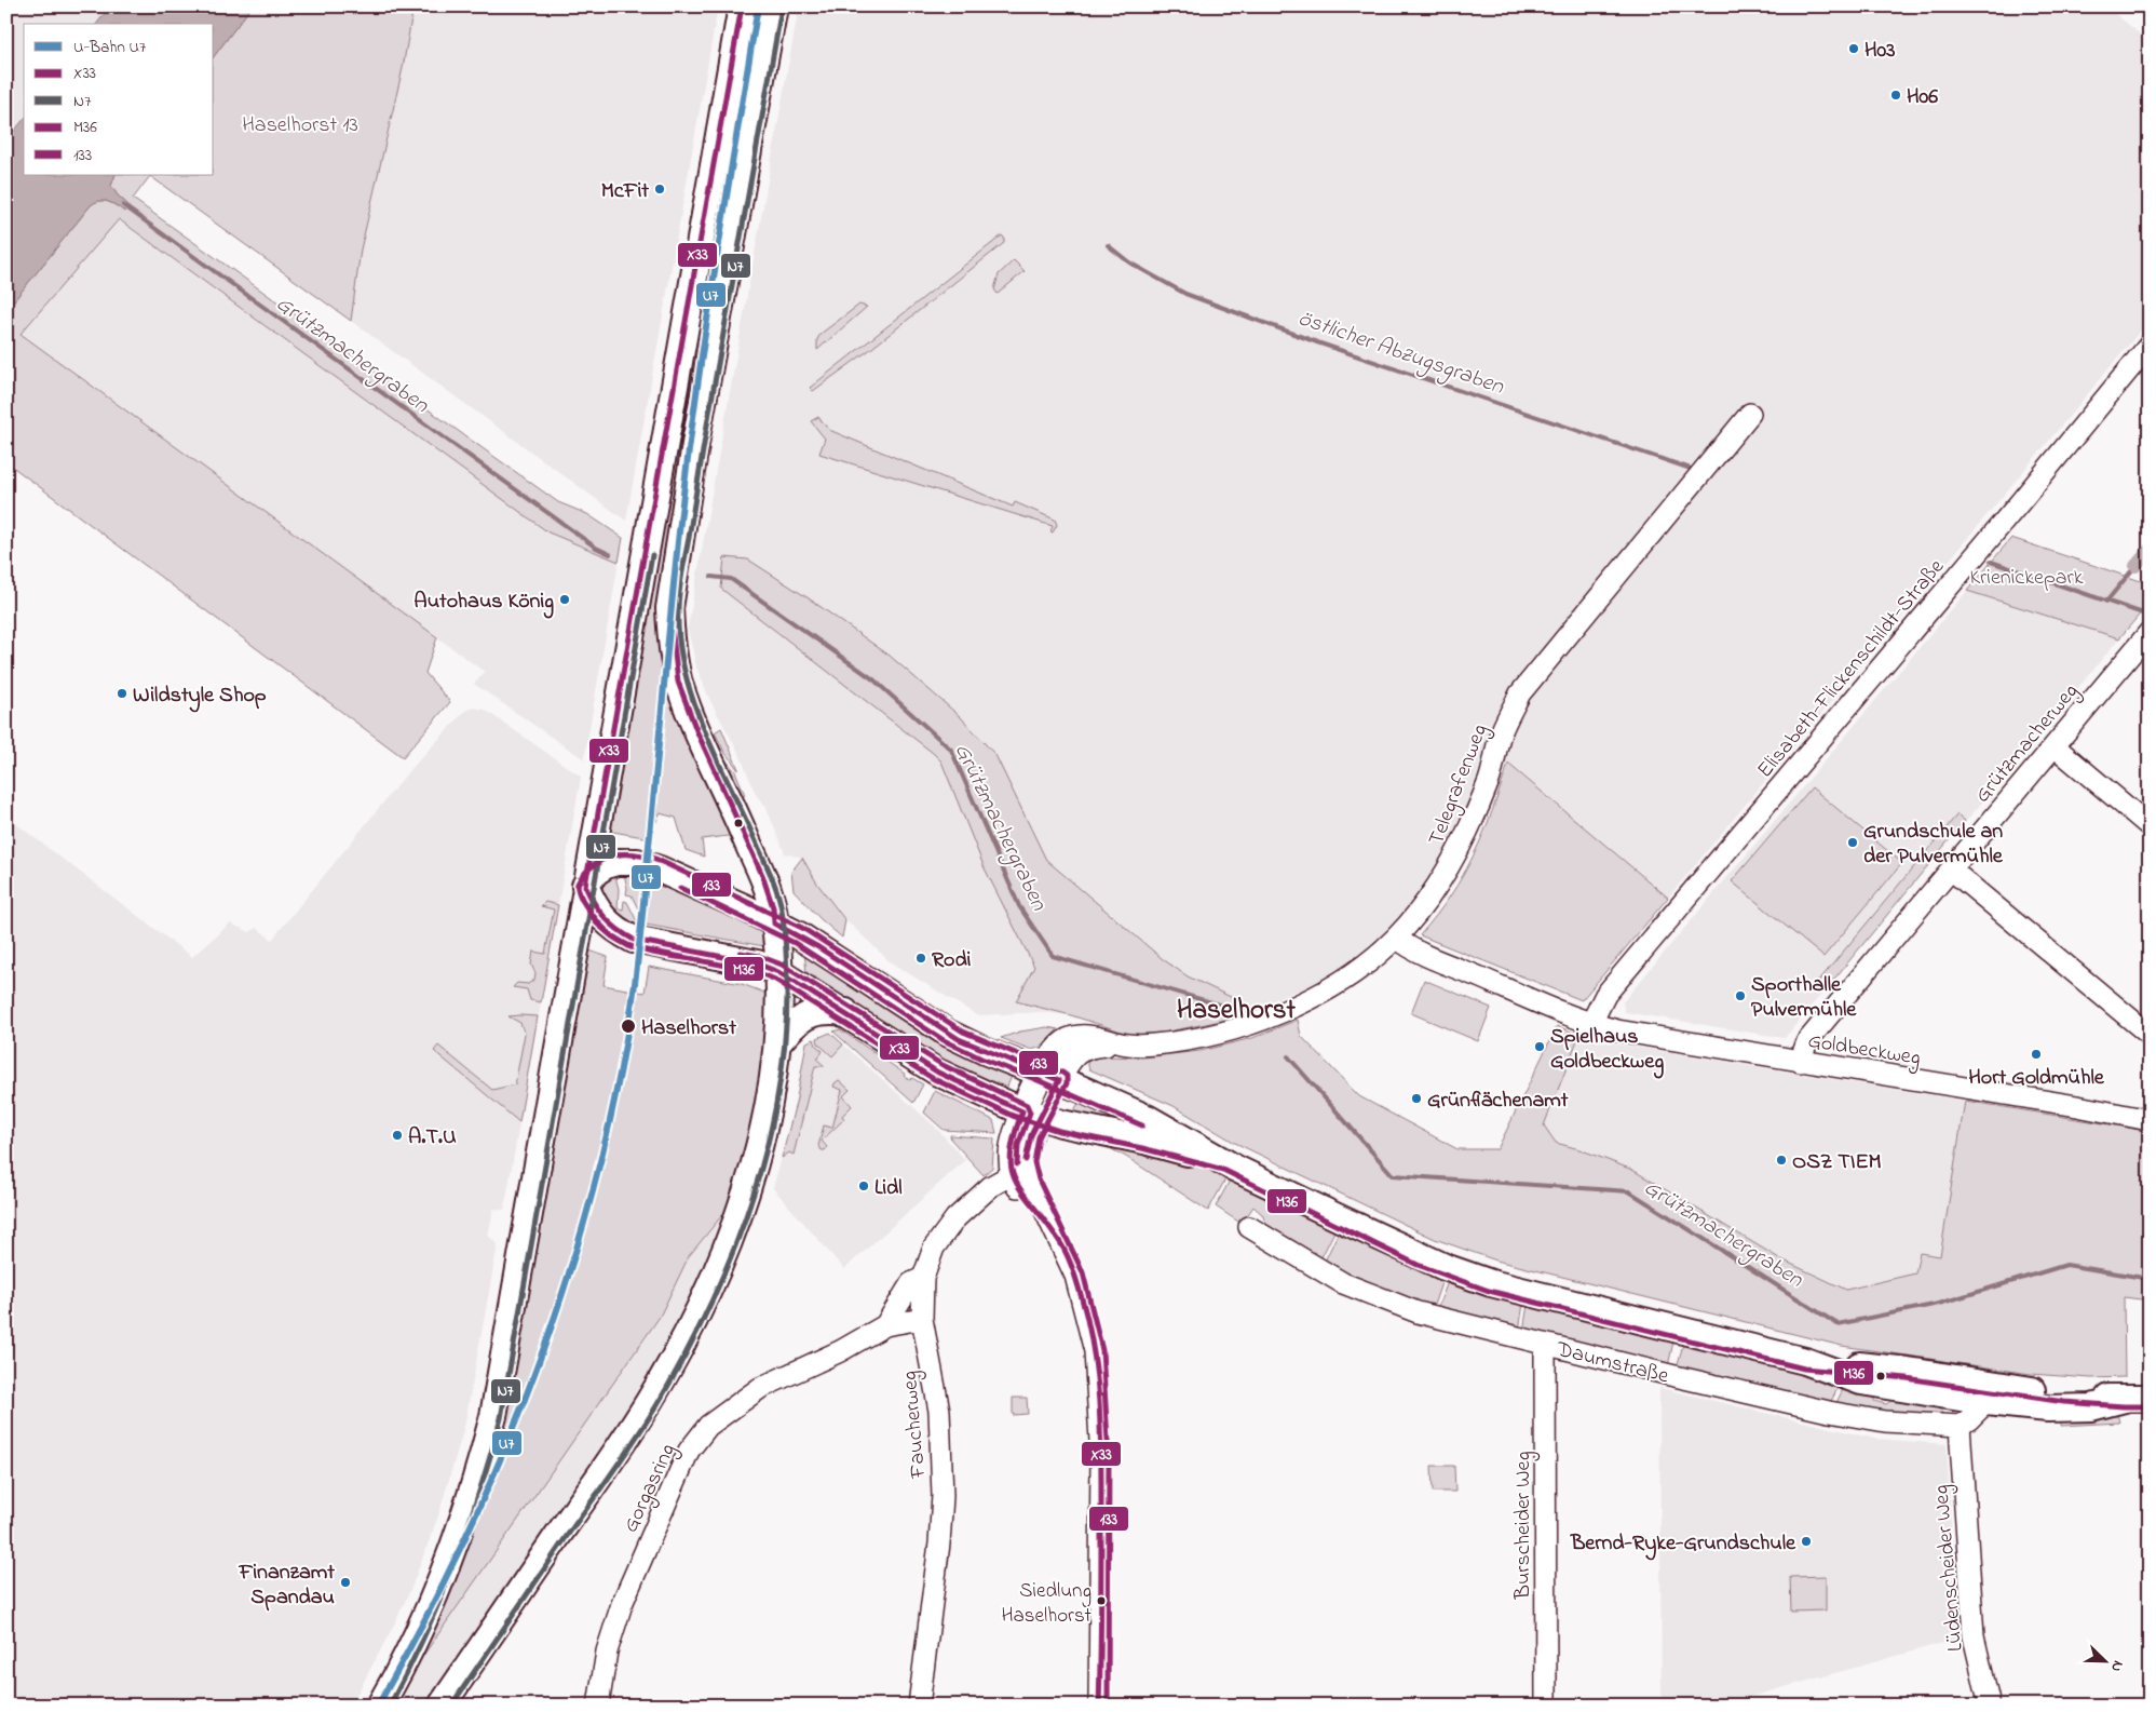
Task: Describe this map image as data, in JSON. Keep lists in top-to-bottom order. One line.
{"streets":{"street":["Elisabeth-Flickenschildt-Straße","Grützmacherweg","Telegrafenweg","Goldbeckweg","Daumstraße","Faucherweg","Gorgasring","Burscheider Weg","Lüdenscheider Weg"]},"crossings":[["Elisabeth-Flickenschildt-Straße","Goldbeckweg"],["Grützmacherweg","Goldbeckweg"],["Telegrafenweg","Goldbeckweg"],["Daumstraße","Burscheider Weg"],["Daumstraße","Lüdenscheider Weg"],["Faucherweg","Gorgasring"]],"districts":["Haselhorst"],"water":["östlicher Abzugsgraben","Grützmachergraben"],"parks":["Haselhorst 13","Krienickepark"],"places":["H03","H06","McFit","Autohaus König","Wildstyle Shop","Grundschule an der Pulvermühle","Rodi","Sporthalle Pulvermühle","Haselhorst","Spielhaus Goldbeckweg","Hort Goldmühle","Grünflächenamt","A.T.U","OSZ TIEM","Lidl","Bernd-Ryke-Grundschule","Finanzamt Spandau","Siedlung Haselhorst"],"lines":["metro line U7","transit line X33","transit line N7","transit line M36","transit line 133"],"legend":["U-Bahn U7","X33","N7","M36","133"],"north":"bottom right"}
